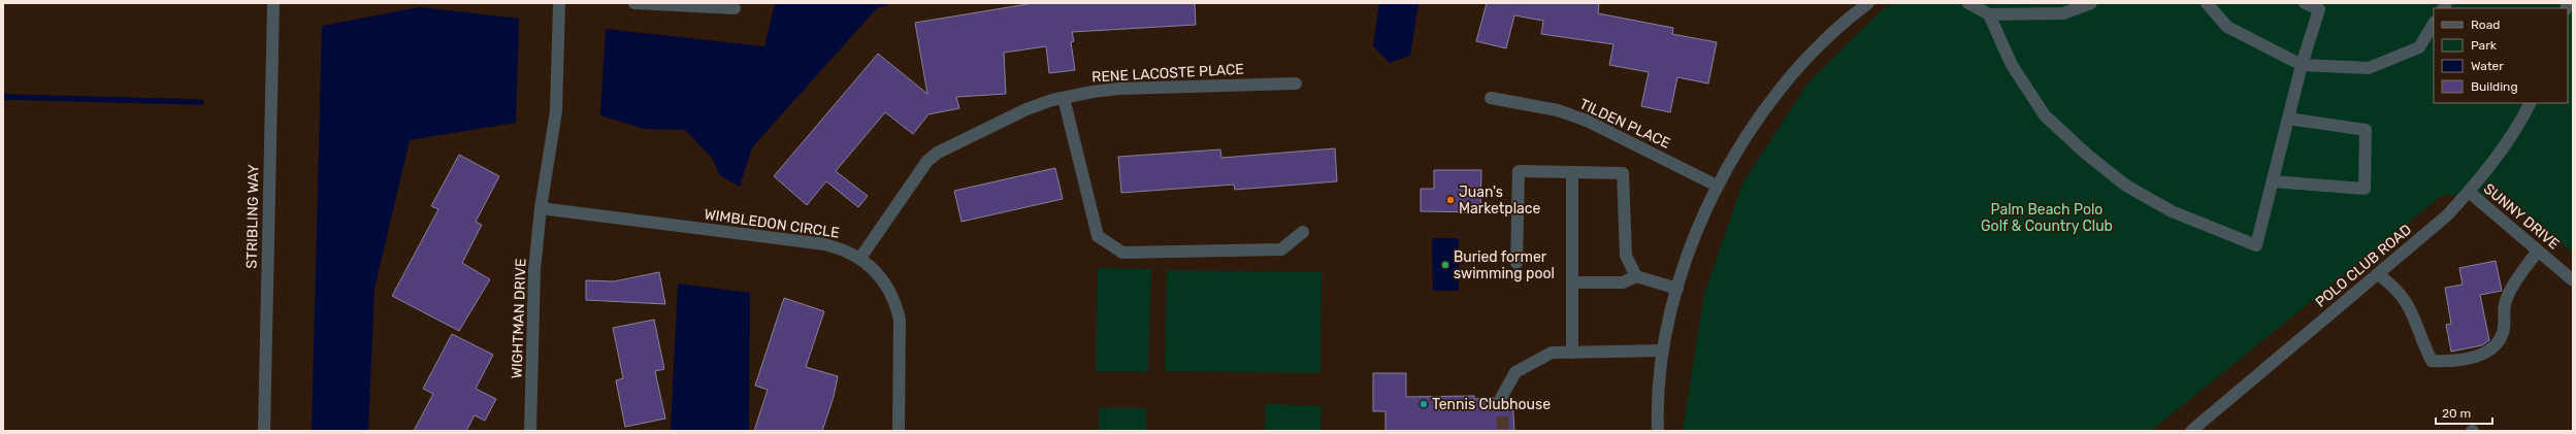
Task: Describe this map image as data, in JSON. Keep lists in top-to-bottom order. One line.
{"streets":{"street":["RENE LACOSTE PLACE","TILDEN PLACE","STRIBLING WAY","SUNNY DRIVE","WIMBLEDON CIRCLE","POLO CLUB ROAD","WIGHTMAN DRIVE"]},"crossings":[["RENE LACOSTE PLACE","WIMBLEDON CIRCLE"],["SUNNY DRIVE","POLO CLUB ROAD"],["WIMBLEDON CIRCLE","WIGHTMAN DRIVE"]],"parks":["Palm Beach Polo Golf & Country Club"],"places":["Juan's Marketplace","Buried former swimming pool","Tennis Clubhouse"],"legend":["Road","Park","Water","Building"],"scale_bar":"20 m"}
